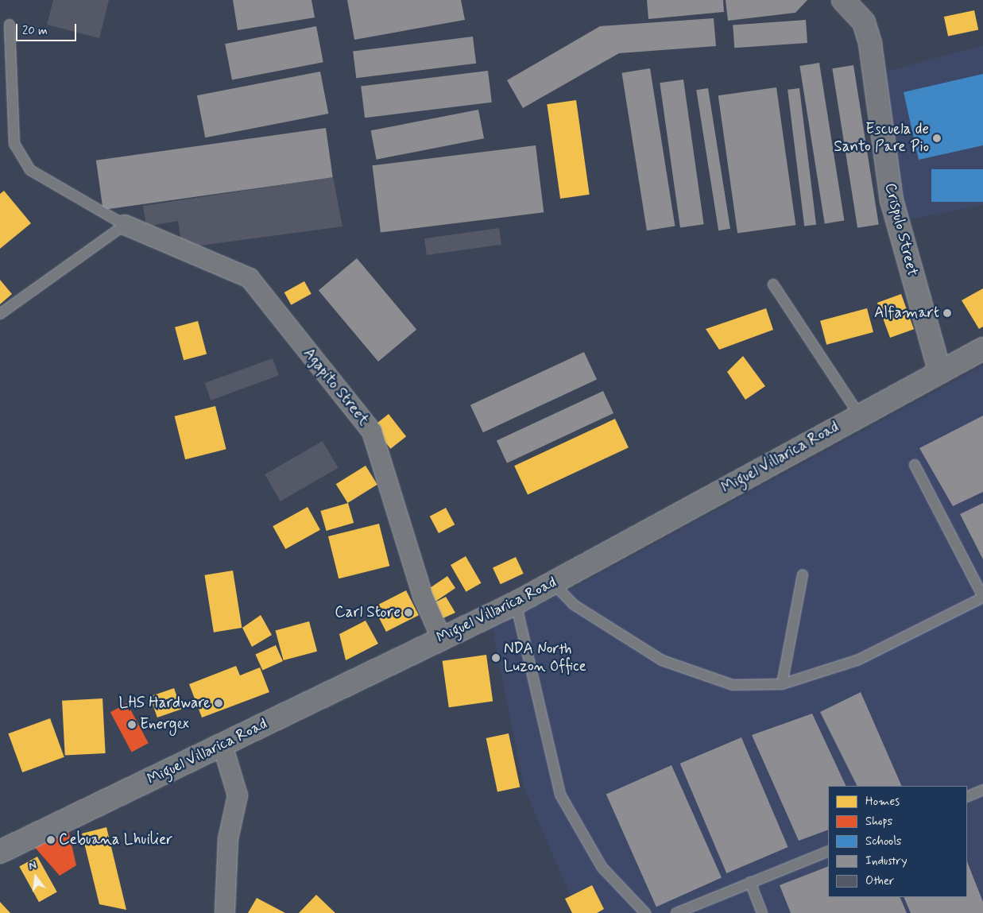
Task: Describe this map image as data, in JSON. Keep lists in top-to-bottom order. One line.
{"streets":{"main road":["Crispulo Street","Miguel Villarica Road"],"street":["Agapito Street"]},"crossings":[["Crispulo Street","Miguel Villarica Road"],["Agapito Street","Miguel Villarica Road"]],"places":["Escuela de Santo Pare Pio","Alfamart","Carl Store","NDA North Luzon Office","LHS Hardware","Energex","Cebuana Lhuilier"],"legend":["Homes","Shops","Schools","Industry","Other"],"scale_bar":"20 m","north":"top"}
